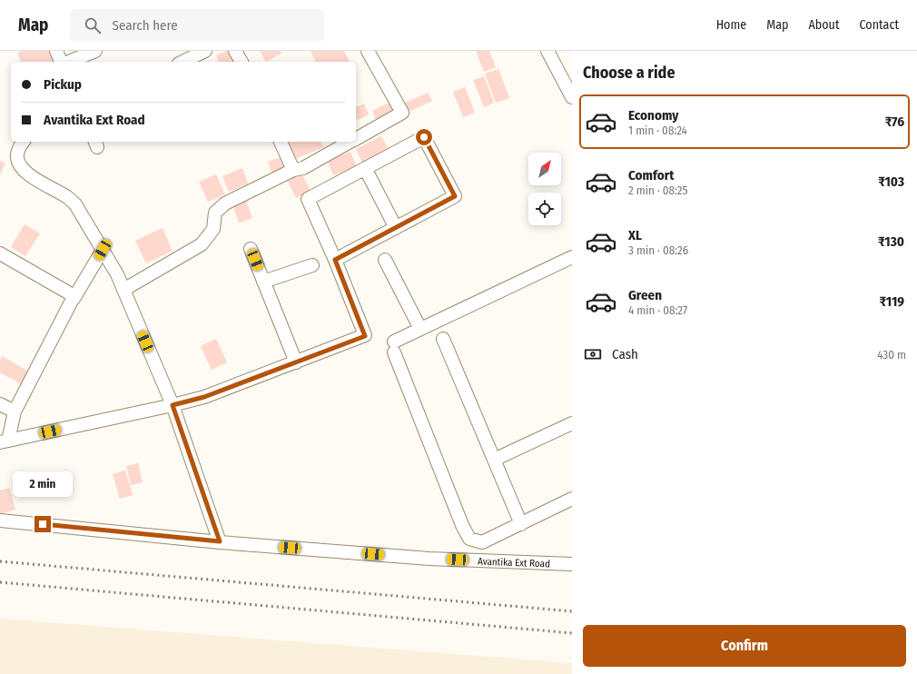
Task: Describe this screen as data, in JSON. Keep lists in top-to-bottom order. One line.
{"streets":{"street":["Avantika Ext Road"]},"north":"top right","page":{"header":"Map","search":"Search here","nav":["Home","Map","About","Contact"],"heading":"Choose a ride","banner":["Pickup","Avantika Ext Road"],"list":[{"name":"Economy","note":"1 min · 08:24","value":"₹76"},{"name":"Comfort","note":"2 min · 08:25","value":"₹103"},{"name":"XL","note":"3 min · 08:26","value":"₹130"},{"name":"Green","note":"4 min · 08:27","value":"₹119"}],"pay":["Cash","430 m"],"bubble":"2 min","buttons":"Confirm"}}
